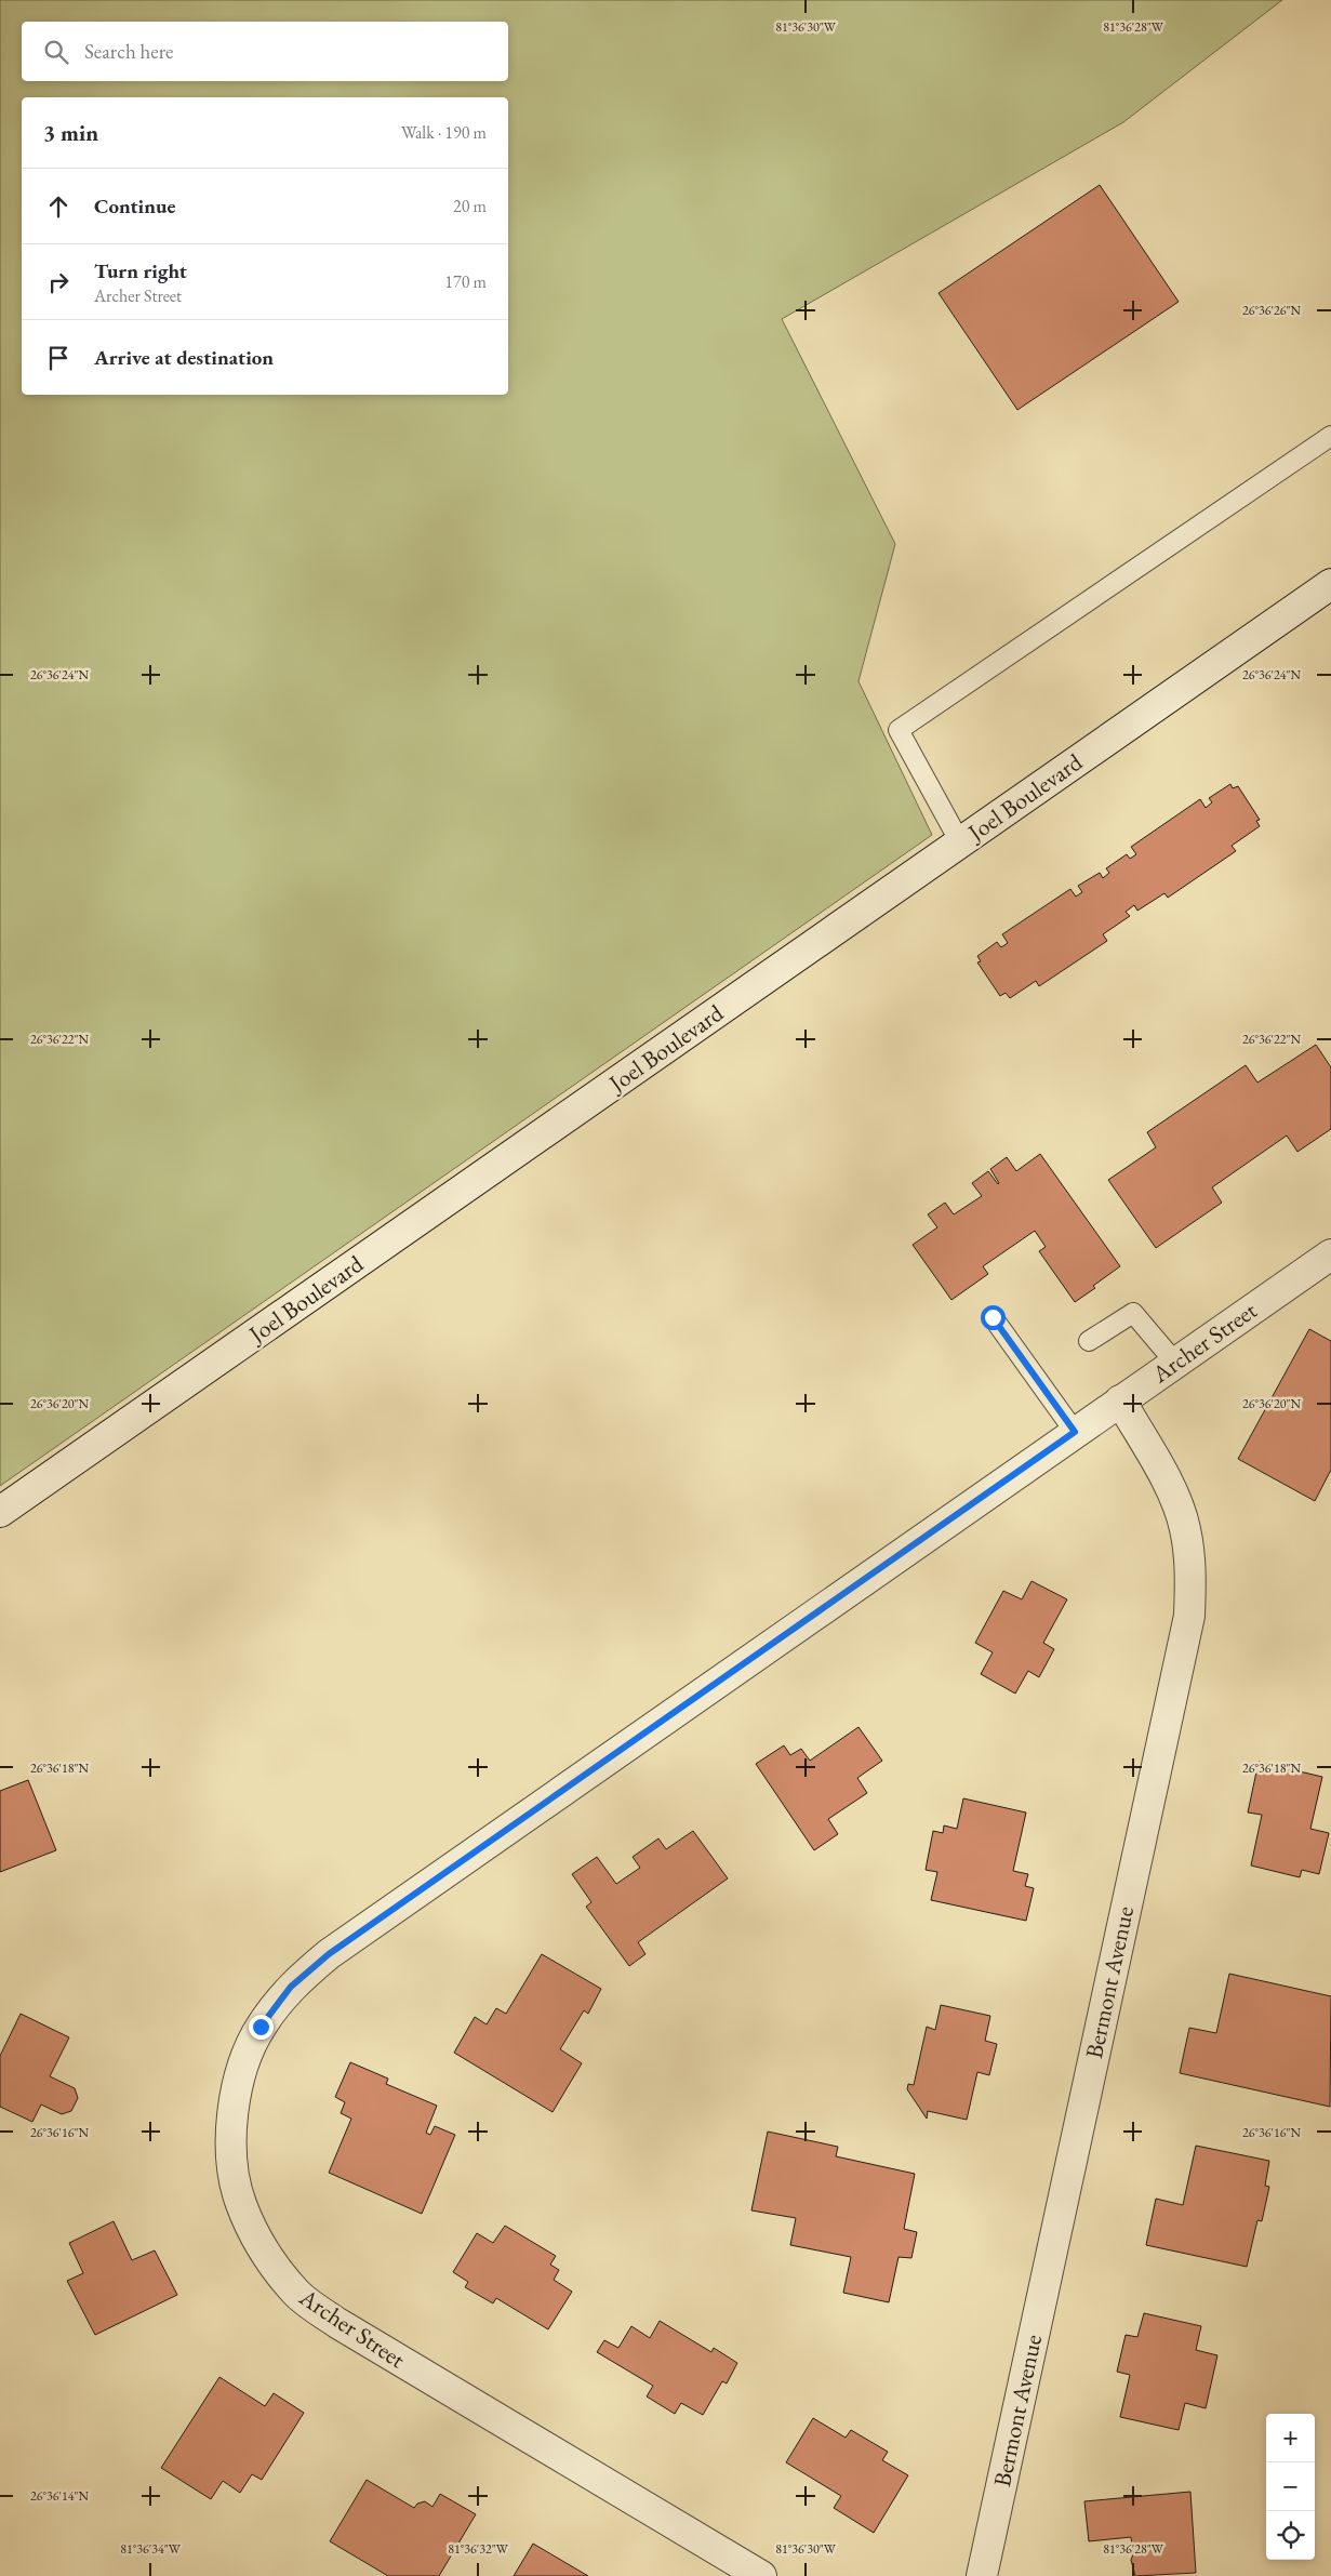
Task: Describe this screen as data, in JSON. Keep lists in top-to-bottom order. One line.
{"streets":{"street":["Joel Boulevard","Archer Street","Bermont Avenue"]},"crossings":[["Archer Street","Bermont Avenue"]],"page":{"search":"Search here","heading":["3 min","Walk · 190 m"],"list":[["Continue","20 m"],["Turn right","Archer Street","170 m"],"Arrive at destination"],"map_buttons":["+","−"]},"coordinates":["81°36'30\"W","81°36'28\"W","26°36'26\"N","26°36'24\"N","26°36'22\"N","26°36'20\"N","26°36'18\"N","26°36'16\"N","26°36'14\"N","81°36'34\"W","81°36'32\"W"]}
